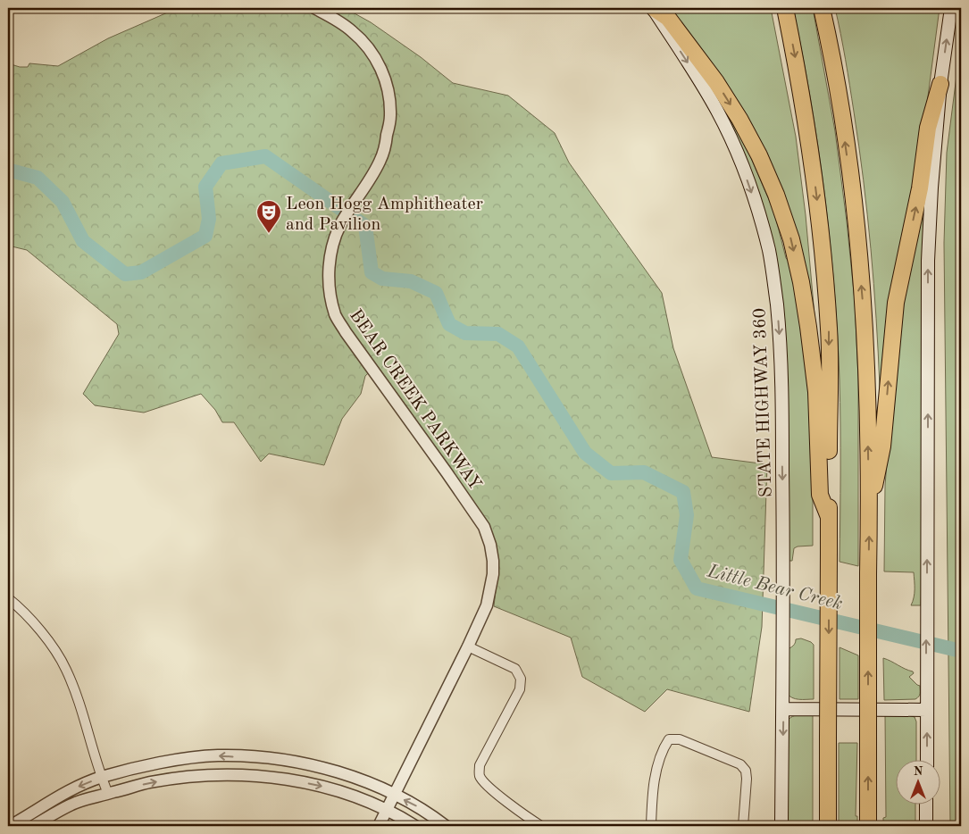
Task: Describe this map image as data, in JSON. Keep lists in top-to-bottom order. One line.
{"streets":{"main road":["STATE HIGHWAY 360"],"street":["BEAR CREEK PARKWAY"]},"one_way":["STATE HIGHWAY 360"],"water":["Little Bear Creek"],"places":{"theatre":["Leon Hogg Amphitheater and Pavilion"]},"north":"top"}
